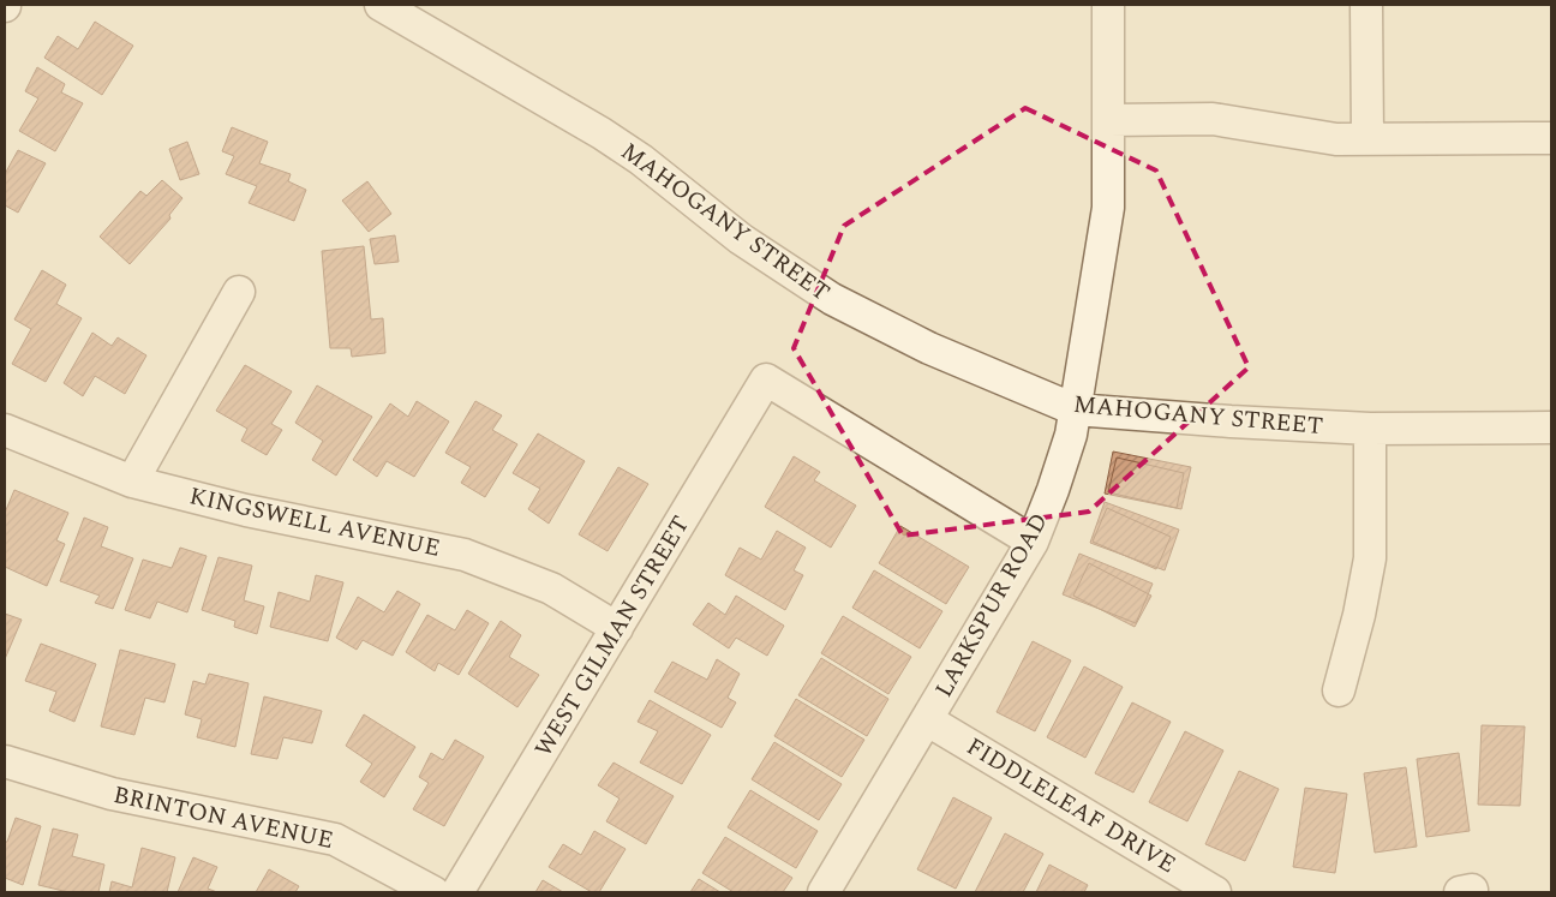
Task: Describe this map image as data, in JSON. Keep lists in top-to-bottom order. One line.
{"streets":{"street":["MAHOGANY STREET","KINGSWELL AVENUE","LARKSPUR ROAD","WEST GILMAN STREET","FIDDLELEAF DRIVE","BRINTON AVENUE"]},"crossings":[["MAHOGANY STREET","LARKSPUR ROAD"],["KINGSWELL AVENUE","WEST GILMAN STREET"],["LARKSPUR ROAD","WEST GILMAN STREET"],["LARKSPUR ROAD","FIDDLELEAF DRIVE"]]}
